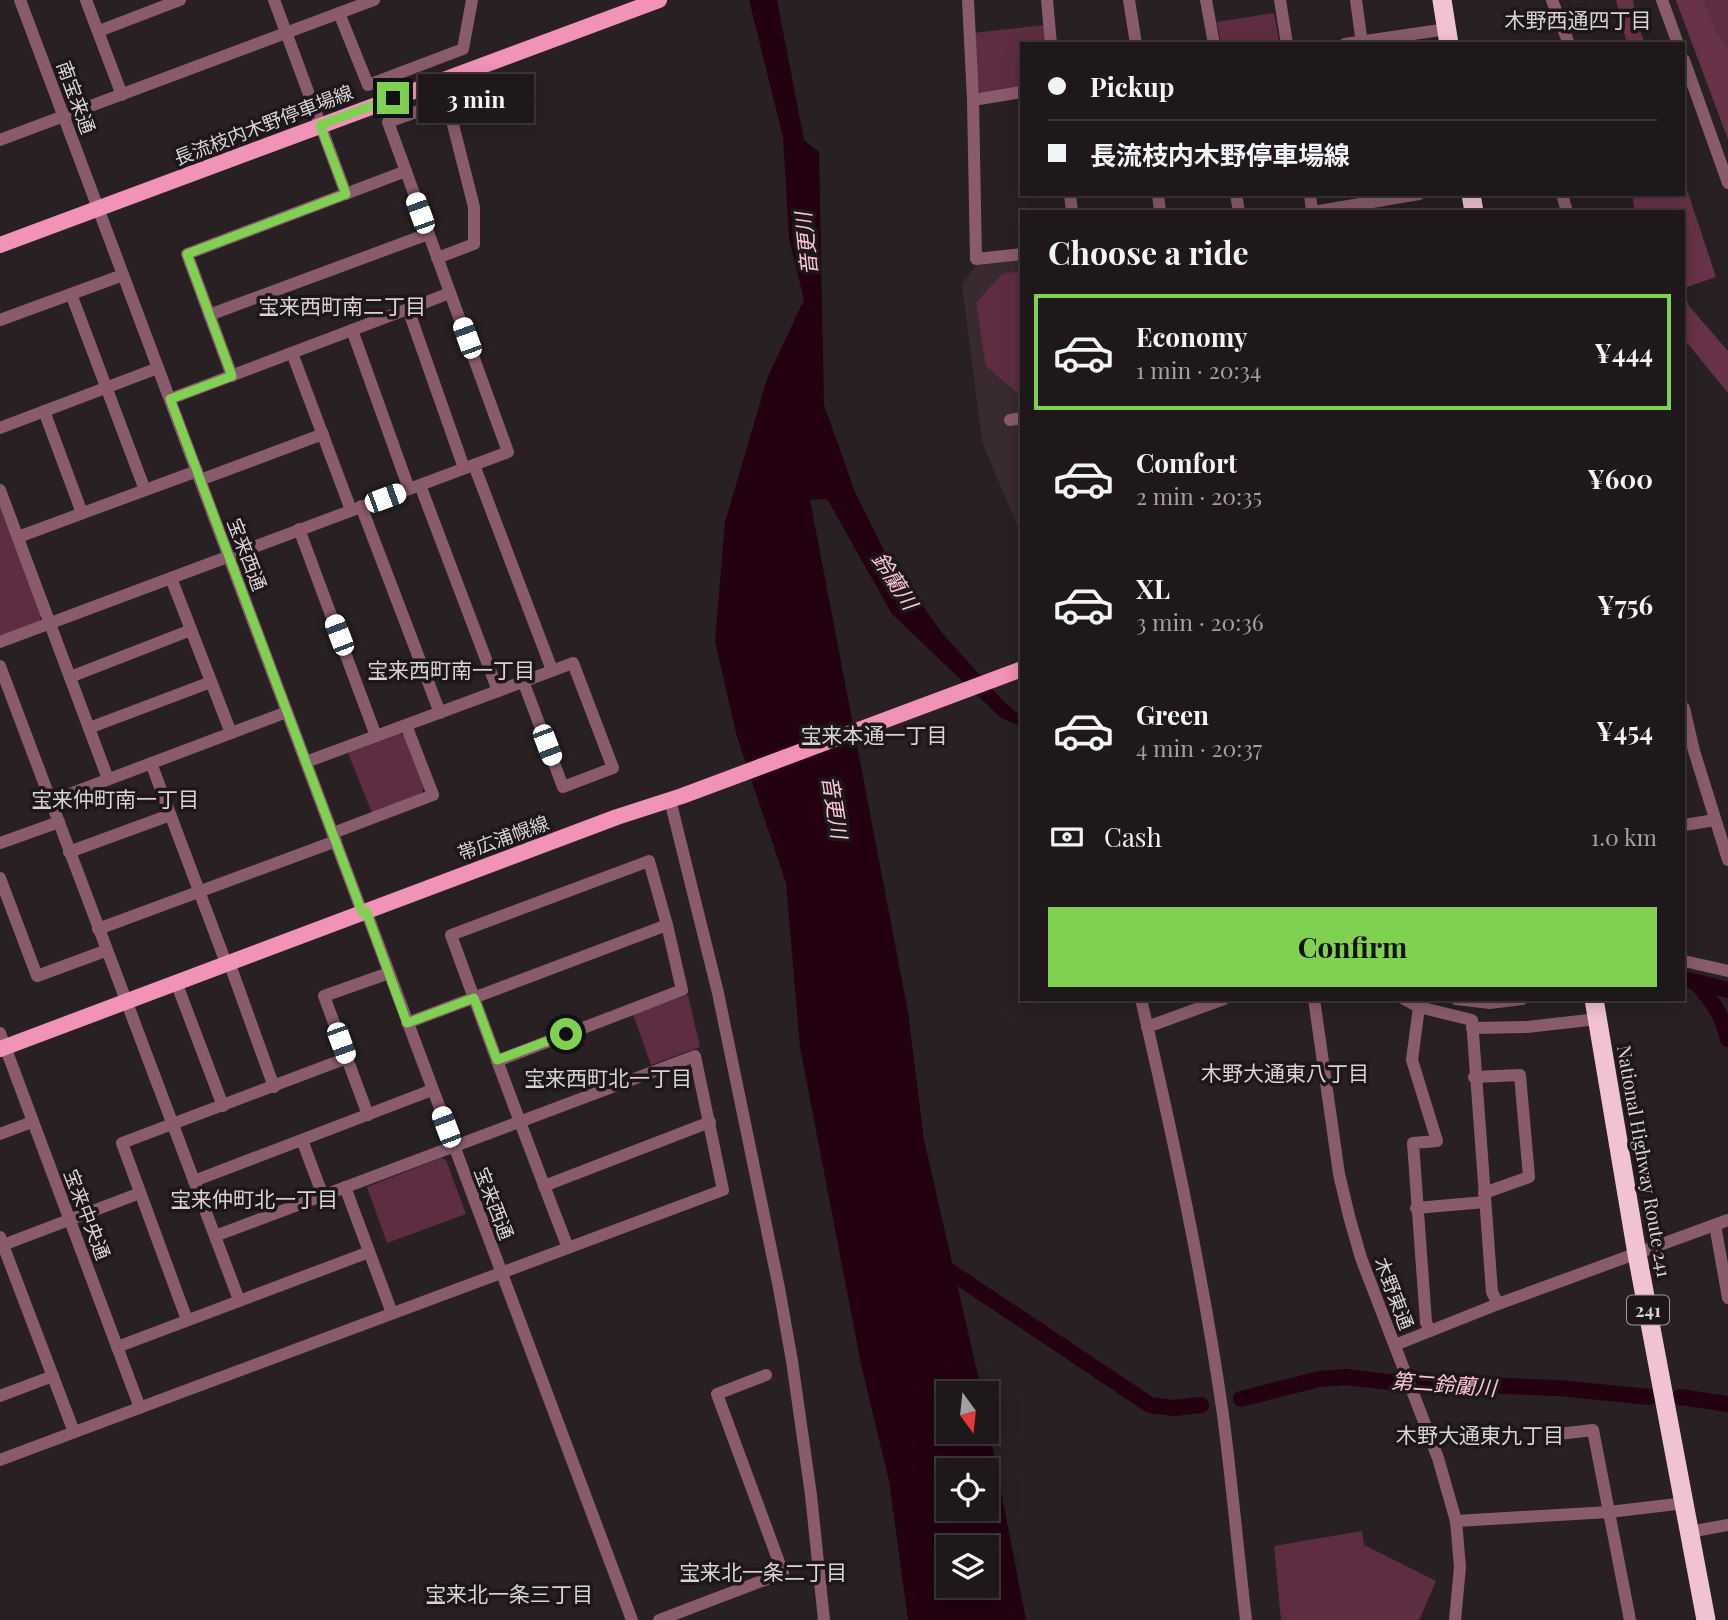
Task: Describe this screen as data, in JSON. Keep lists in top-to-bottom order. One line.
{"streets":{"highway":["National Highway Route 241","241"],"main road":["長流枝内木野停車場線","帯広浦幌線"],"street":["南宝来通","宝来西通","宝来中央通","木野東通"]},"crossings":[["南宝来通","長流枝内木野停車場線"],["南宝来通","宝来西通"],["長流枝内木野停車場線","宝来西通"],["宝来西通","帯広浦幌線"],["帯広浦幌線","宝来中央通"],["National Highway Route 241","木野東通"]],"districts":["木野西通四丁目","宝来西町南二丁目","宝来西町南一丁目","宝来本通一丁目","宝来仲町南一丁目","木野大通東八丁目","宝来西町北一丁目","宝来仲町北一丁目","木野大通東九丁目","宝来北一条二丁目","宝来北一条三丁目"],"water":["音更川","鈴蘭川","第二鈴蘭川"],"north":"bottom","page":{"banner":["Pickup","長流枝内木野停車場線"],"bubble":"3 min","heading":"Choose a ride","list":[{"name":"Economy","note":"1 min · 20:34","value":"¥444"},{"name":"Comfort","note":"2 min · 20:35","value":"¥600"},{"name":"XL","note":"3 min · 20:36","value":"¥756"},{"name":"Green","note":"4 min · 20:37","value":"¥454"}],"pay":["Cash","1.0 km"],"buttons":"Confirm"}}
